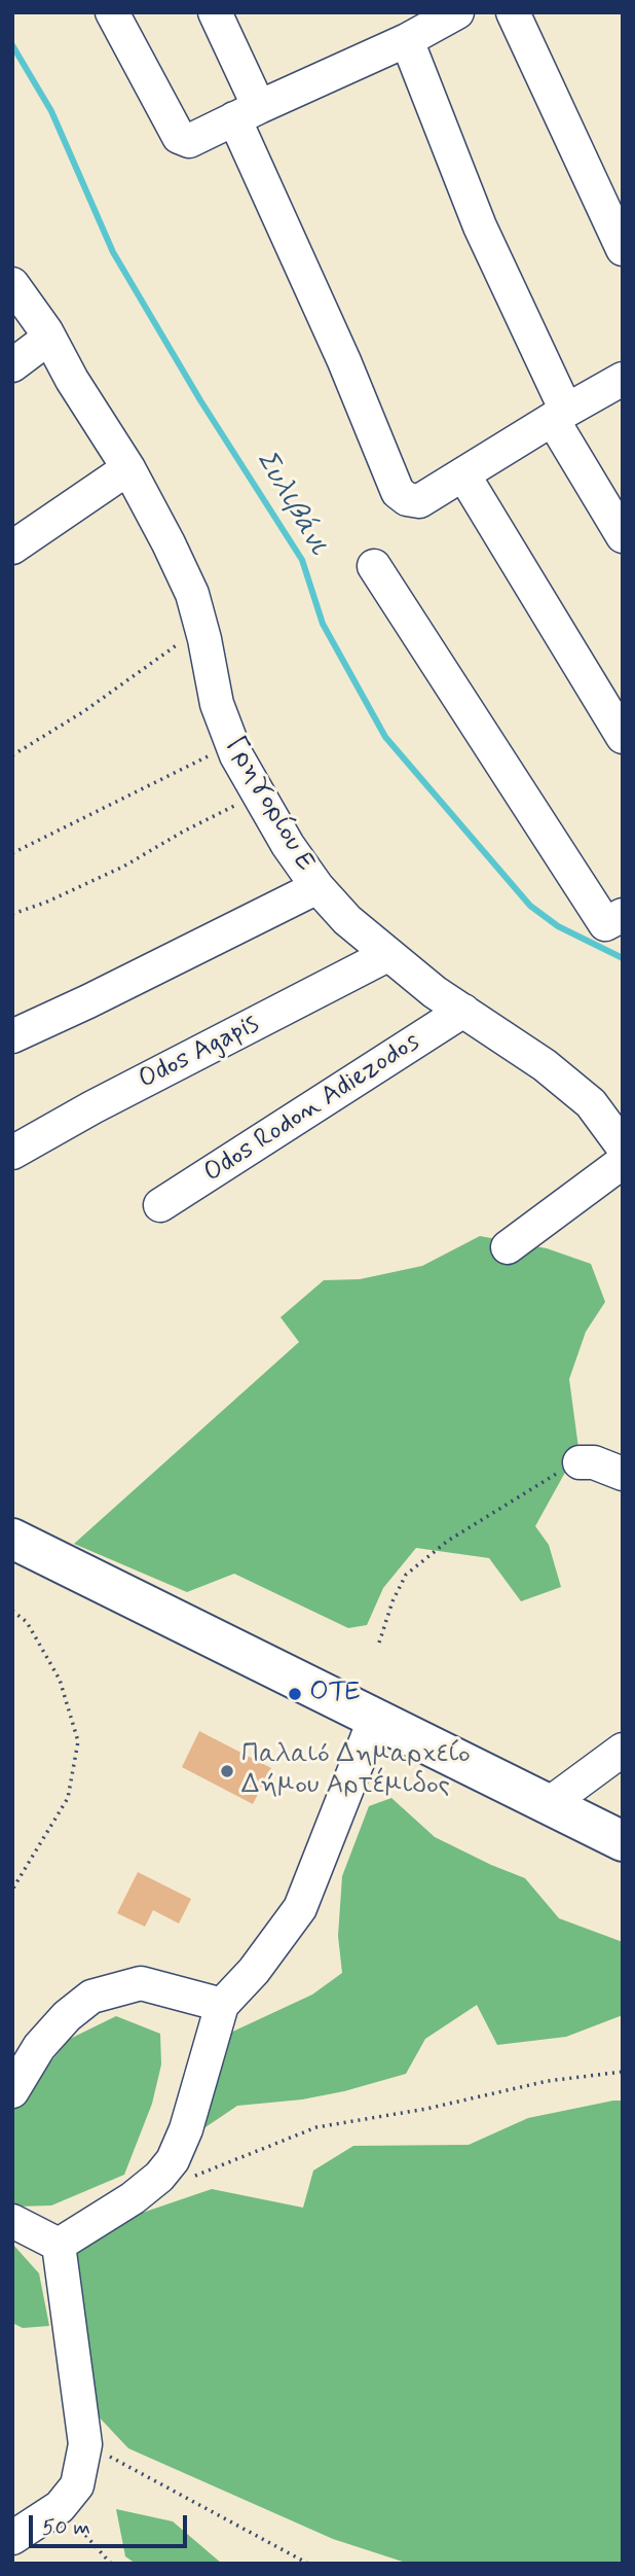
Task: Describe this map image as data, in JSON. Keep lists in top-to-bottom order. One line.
{"streets":{"street":["Γρηγορίου Ε","Odos Agapis","Odos Rodon Adiezodos"]},"crossings":[["Γρηγορίου Ε","Odos Agapis"],["Γρηγορίου Ε","Odos Rodon Adiezodos"]],"water":["Συλιβάνι"],"places":["ΟΤΕ","Παλαιό Δημαρχείο Δήμου Αρτέμιδος"],"scale_bar":"50 m"}
